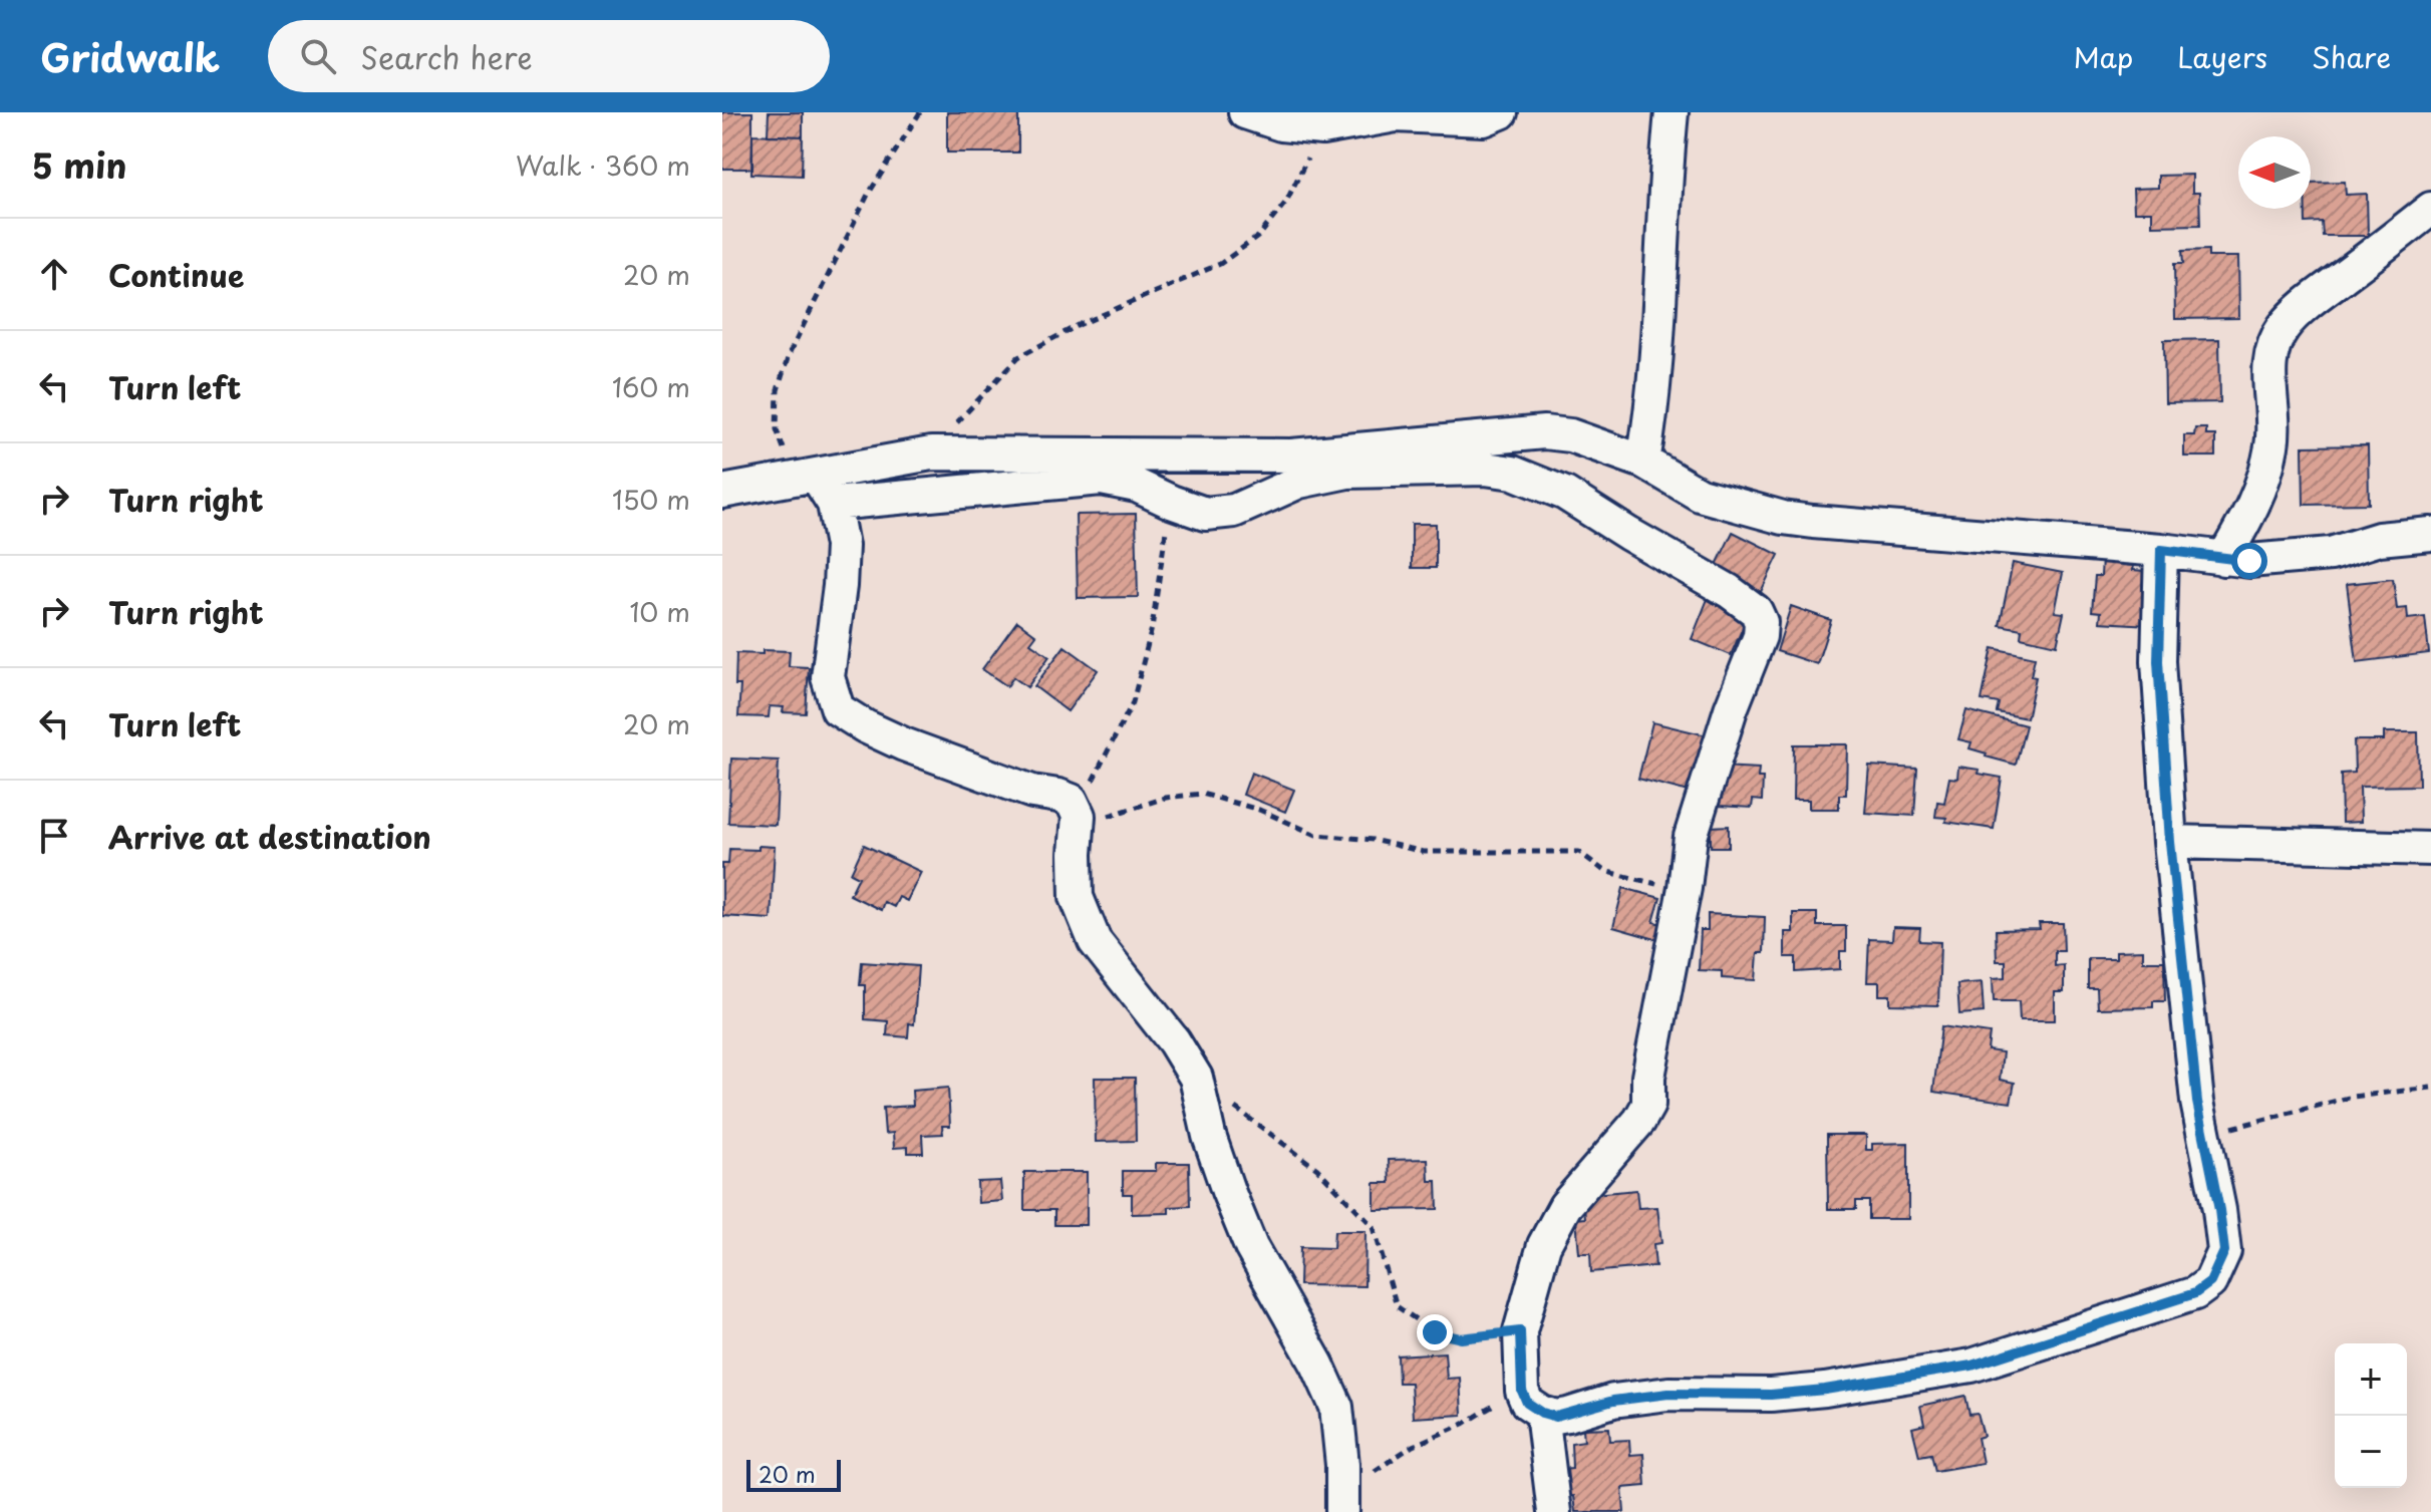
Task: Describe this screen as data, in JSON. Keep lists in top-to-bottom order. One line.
{"scale_bar":"20 m","north":"left","page":{"header":"Gridwalk","search":"Search here","nav":["Map","Layers","Share"],"heading":["5 min","Walk · 360 m"],"list":[["Continue","20 m"],["Turn left","160 m"],["Turn right","150 m"],["Turn right","10 m"],["Turn left","20 m"],"Arrive at destination"],"map_buttons":["+","−"],"scale":"20 m"}}
